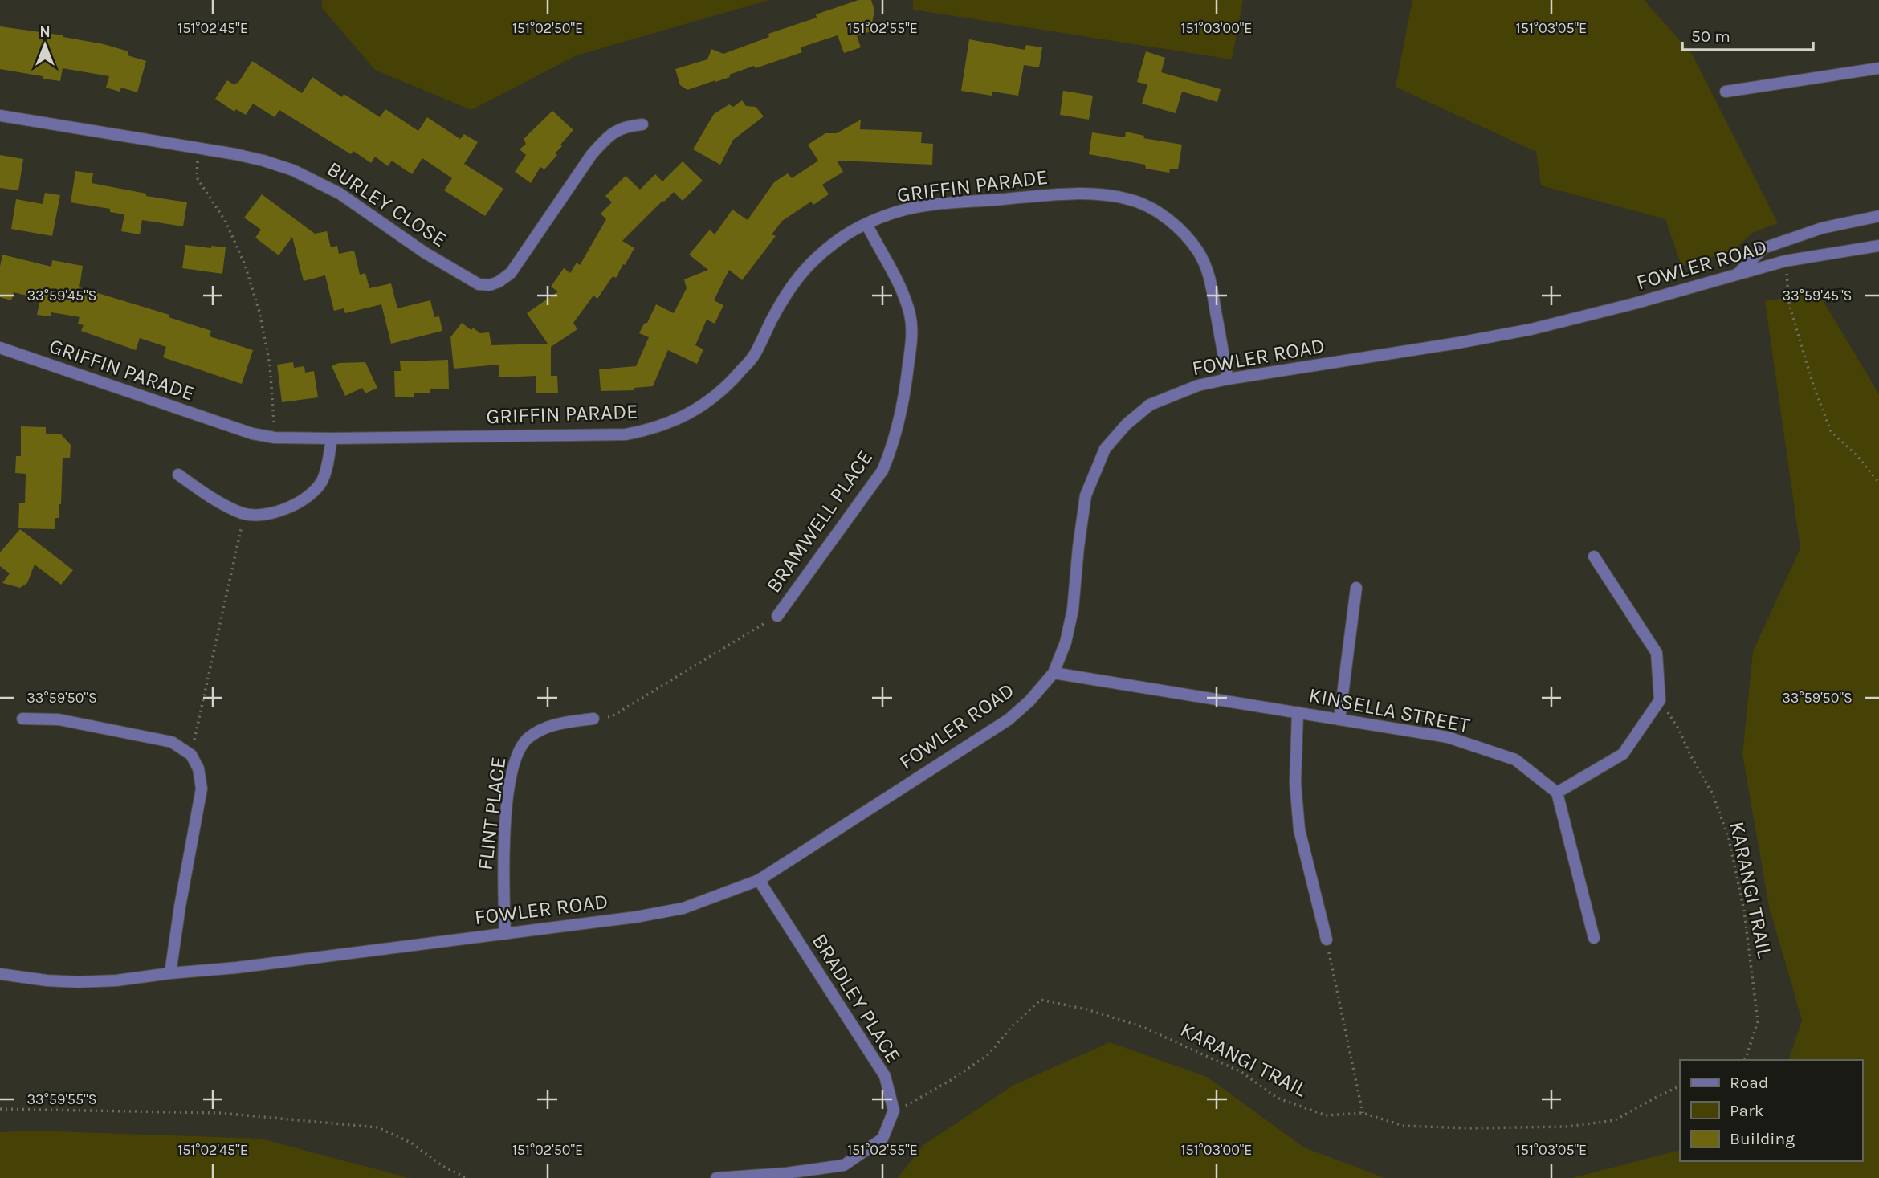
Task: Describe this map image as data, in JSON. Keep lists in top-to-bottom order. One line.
{"streets":{"street":["GRIFFIN PARADE","BURLEY CLOSE","FOWLER ROAD","BRAMWELL PLACE","KINSELLA STREET","FLINT PLACE","BRADLEY PLACE"],"path":["KARANGI TRAIL"]},"crossings":[["GRIFFIN PARADE","FOWLER ROAD"],["GRIFFIN PARADE","BRAMWELL PLACE"],["FOWLER ROAD","KINSELLA STREET"],["FOWLER ROAD","FLINT PLACE"],["FOWLER ROAD","BRADLEY PLACE"],["KARANGI TRAIL","BRADLEY PLACE"]],"legend":["Road","Park","Building"],"scale_bar":"50 m","north":"top","coordinates":["151°02'45\"E","151°02'50\"E","151°02'55\"E","151°03'00\"E","151°03'05\"E","33°59'45\"S","33°59'50\"S","33°59'55\"S"]}
